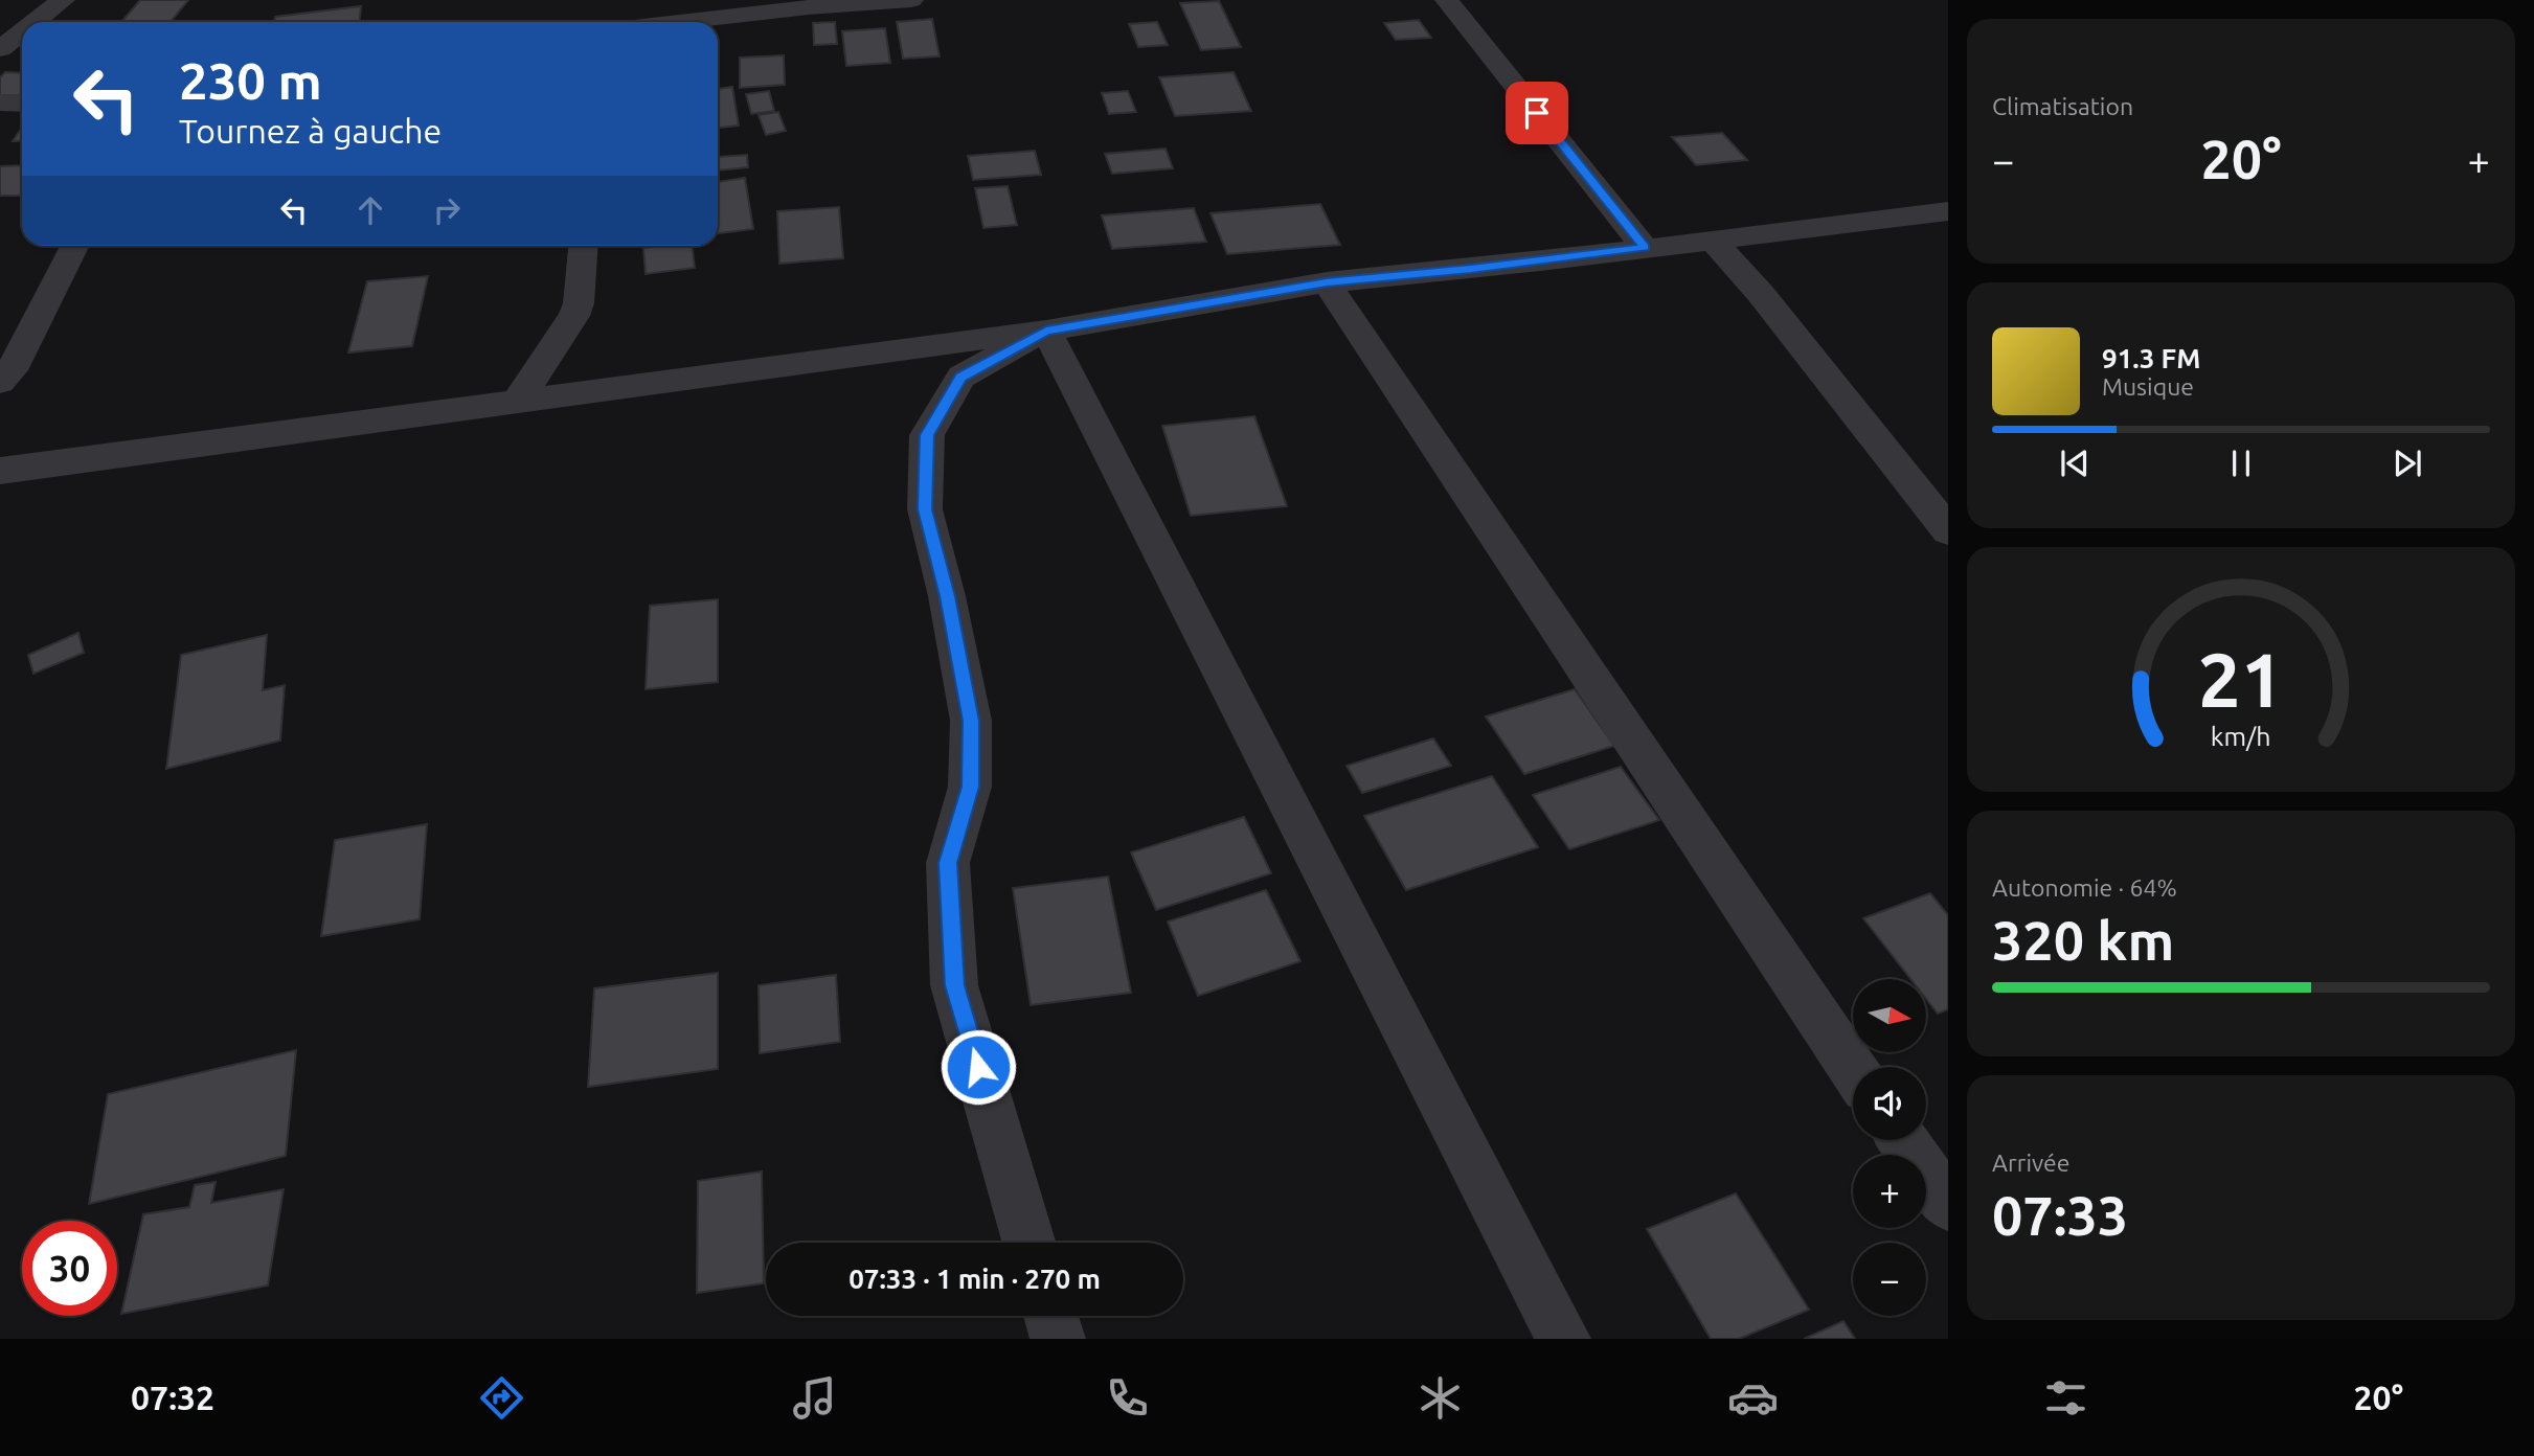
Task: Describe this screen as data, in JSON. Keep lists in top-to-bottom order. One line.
{"north":"right","page":{"tile":["Climatisation",["Autonomie · 64%","320 km"],["Arrivée","07:33"]],"turn":["230 m","Tournez à gauche"],"heat":["−","20°","+"],"song":["91.3 FM","Musique"],"map_buttons":["+","−"],"limit":"30","trip":"07:33 · 1 min · 270 m","tabs":["07:32","20°"],"gauge":["21","km/h"]}}
